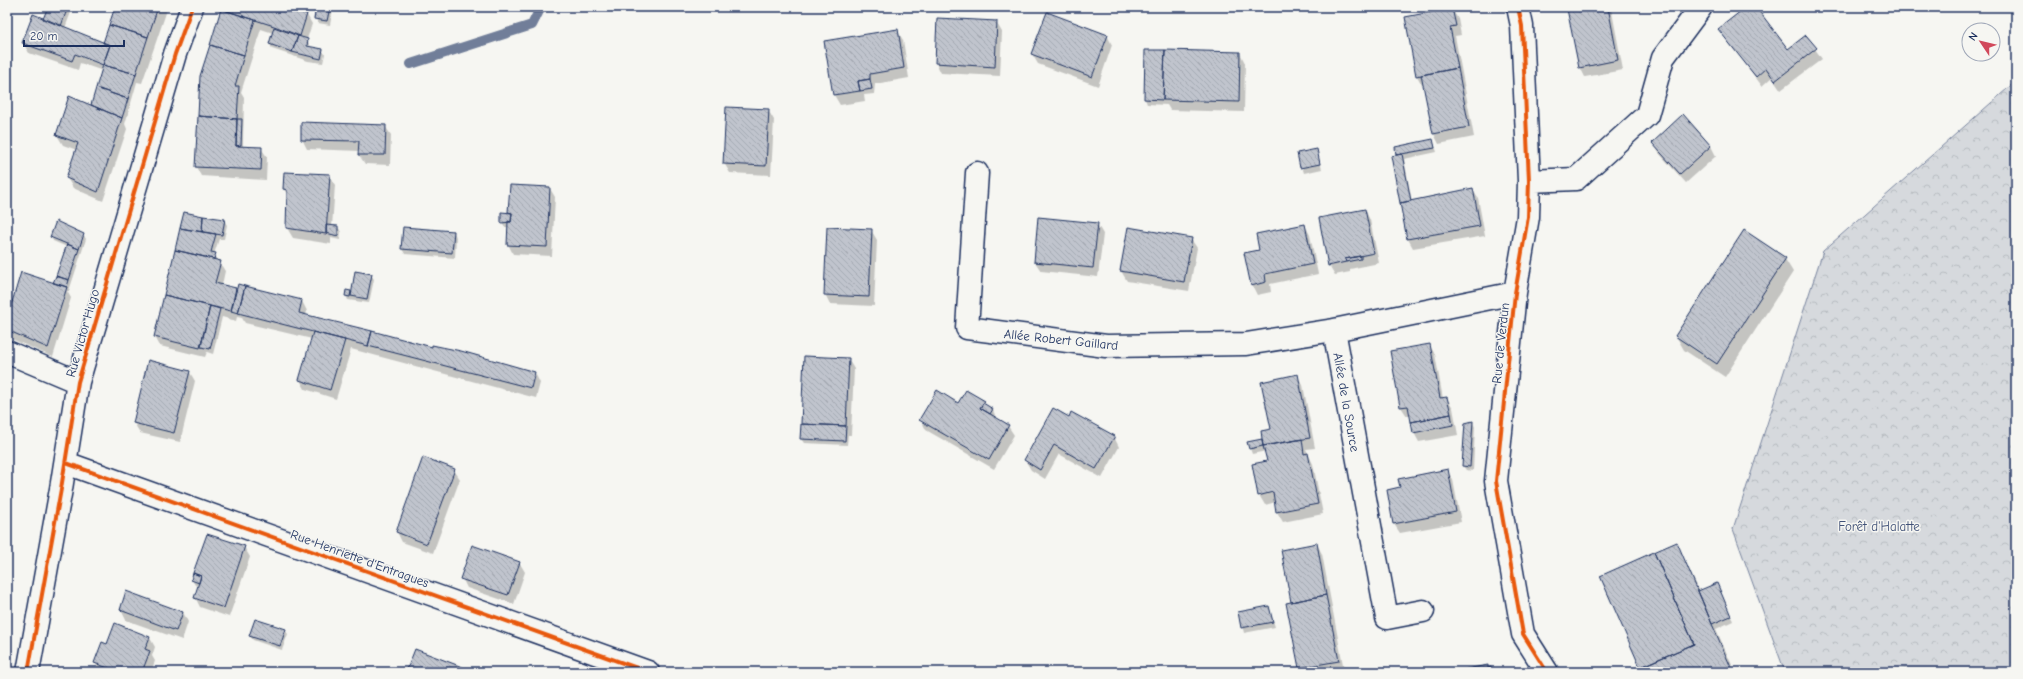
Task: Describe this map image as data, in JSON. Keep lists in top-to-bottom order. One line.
{"streets":{"street":["Rue Victor Hugo","Allée Robert Gaillard","Rue de Verdun","Allée de la Source","Rue Henriette d'Entragues"]},"crossings":[["Rue Victor Hugo","Rue Henriette d'Entragues"],["Allée Robert Gaillard","Allée de la Source"]],"parks":["Forêt d'Halatte"],"scale_bar":"20 m","north":"top left"}
